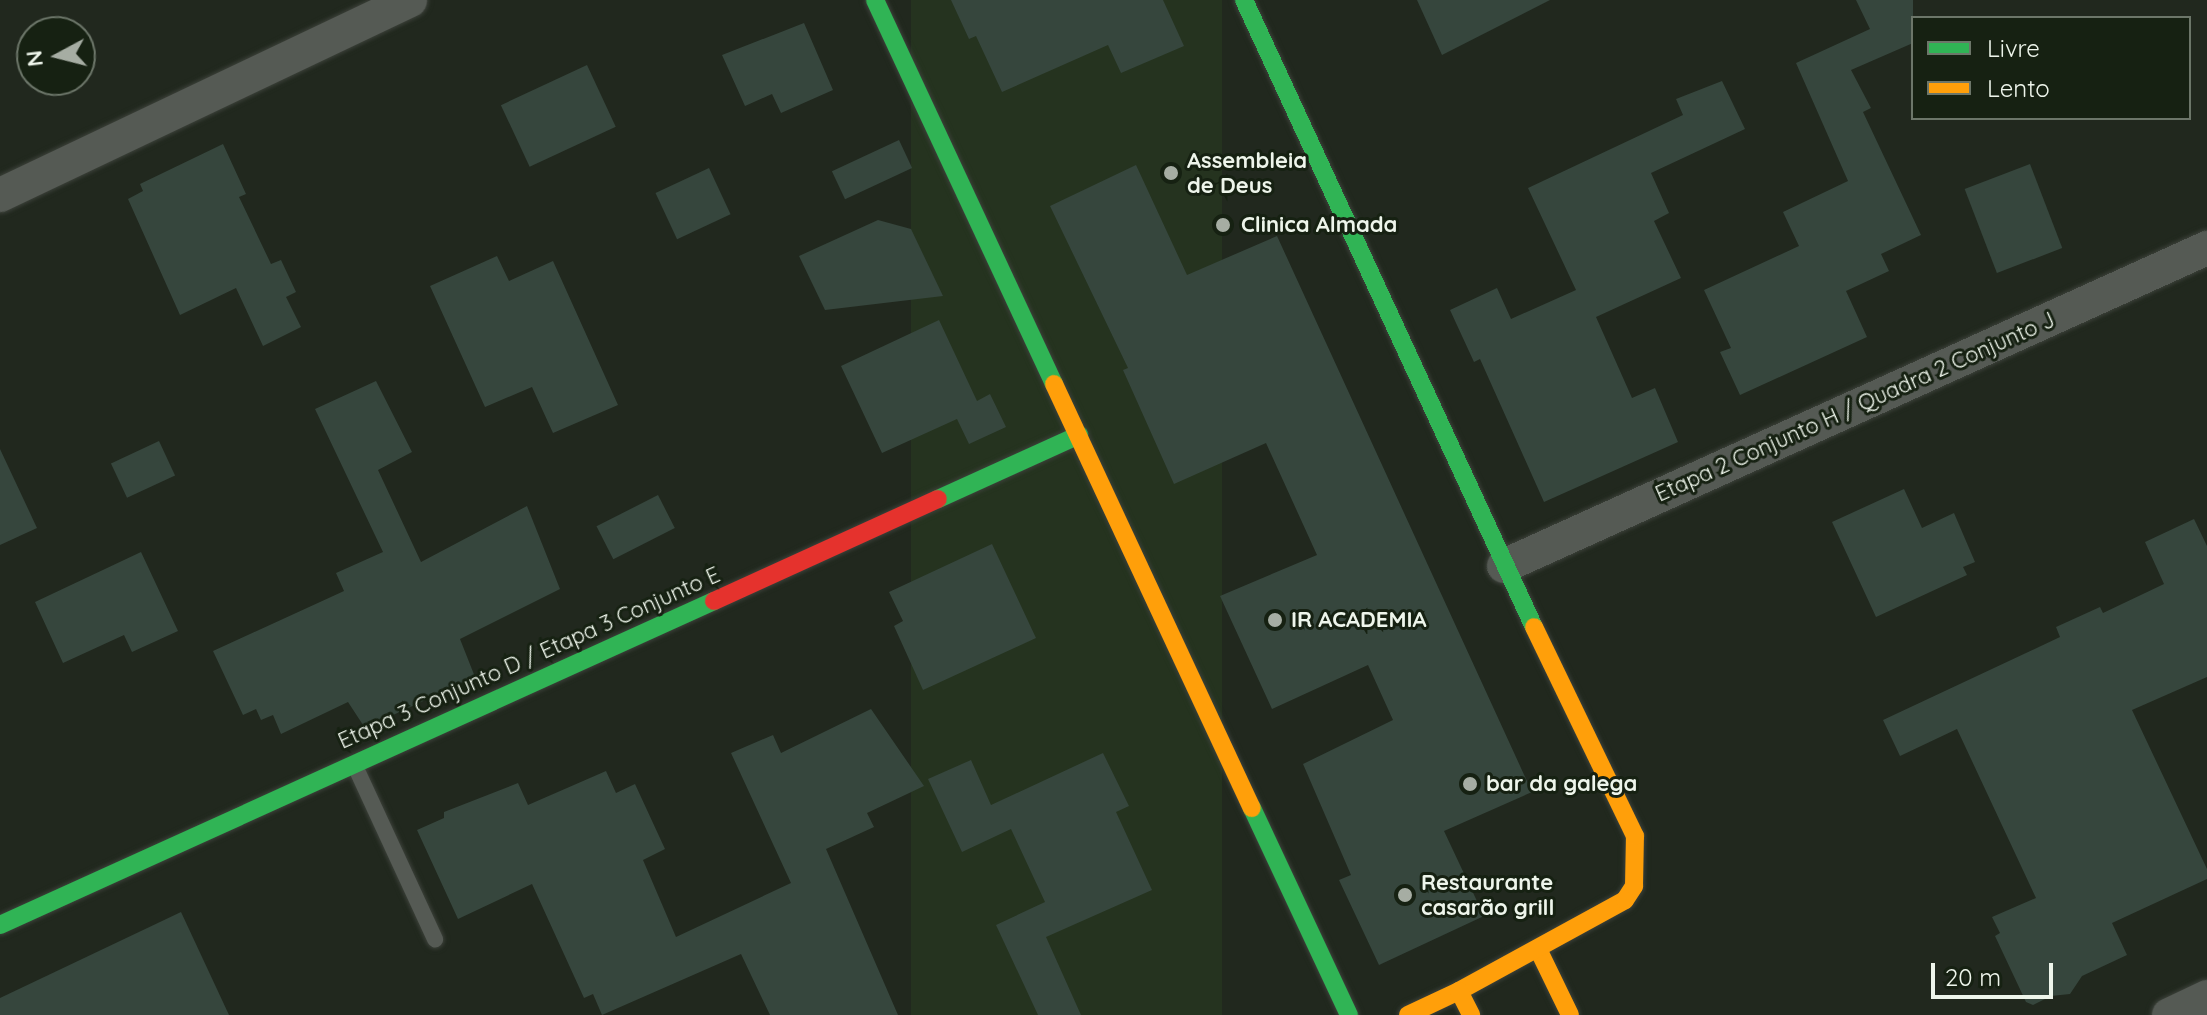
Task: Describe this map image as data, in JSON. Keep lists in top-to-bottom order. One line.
{"streets":{"street":["Etapa 2 Conjunto H / Quadra 2 Conjunto J","Etapa 3 Conjunto D / Etapa 3 Conjunto E"]},"places":["Assembleia de Deus","Clinica Almada","IR ACADEMIA","bar da galega","Restaurante casarão grill"],"legend":["Livre","Lento"],"scale_bar":"20 m","north":"left"}
